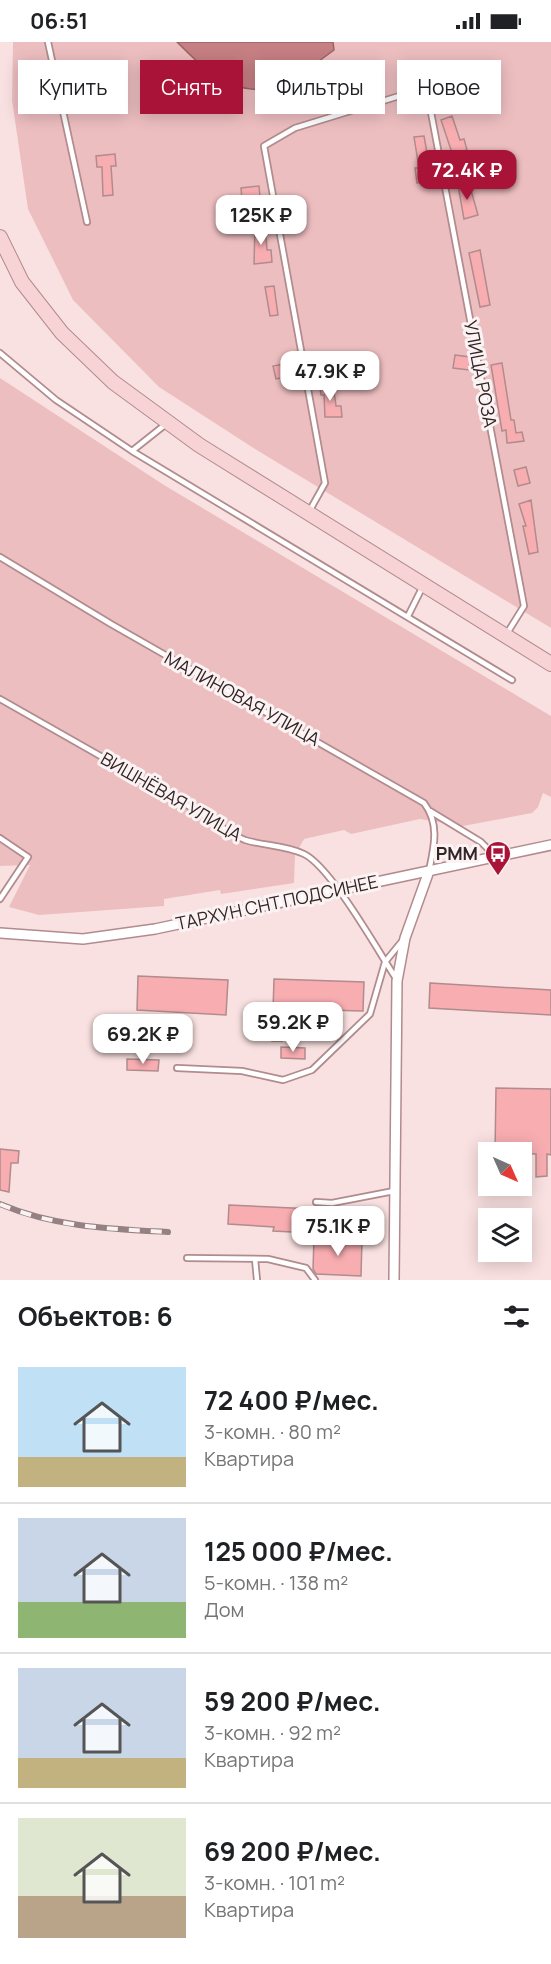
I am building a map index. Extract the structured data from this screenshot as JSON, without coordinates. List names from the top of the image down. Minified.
{"streets":{"street":["ТАРХУН СНТ ПОДСИНЕЕ"],"lane":["УЛИЦА РОЗА","МАЛИНОВАЯ УЛИЦА","ВИШНЁВАЯ УЛИЦА"]},"crossings":[["МАЛИНОВАЯ УЛИЦА","ТАРХУН СНТ ПОДСИНЕЕ"],["ВИШНЁВАЯ УЛИЦА","ТАРХУН СНТ ПОДСИНЕЕ"]],"places":{"bus stop":["РММ"]},"north":"bottom right","page":{"status":"06:51","chip":["Купить","Снять","Фильтры","Новое"],"price":["72.4K ₽","125K ₽","47.9K ₽","59.2K ₽","69.2K ₽","75.1K ₽"],"heading":"Объектов: 6","list":[{"name":"72 400 ₽/мес.","note":"3-комн. · 80 m² · Квартира"},{"name":"125 000 ₽/мес.","note":"5-комн. · 138 m² · Дом"},{"name":"59 200 ₽/мес.","note":"3-комн. · 92 m² · Квартира"},{"name":"69 200 ₽/мес.","note":"3-комн. · 101 m² · Квартира"}]}}
